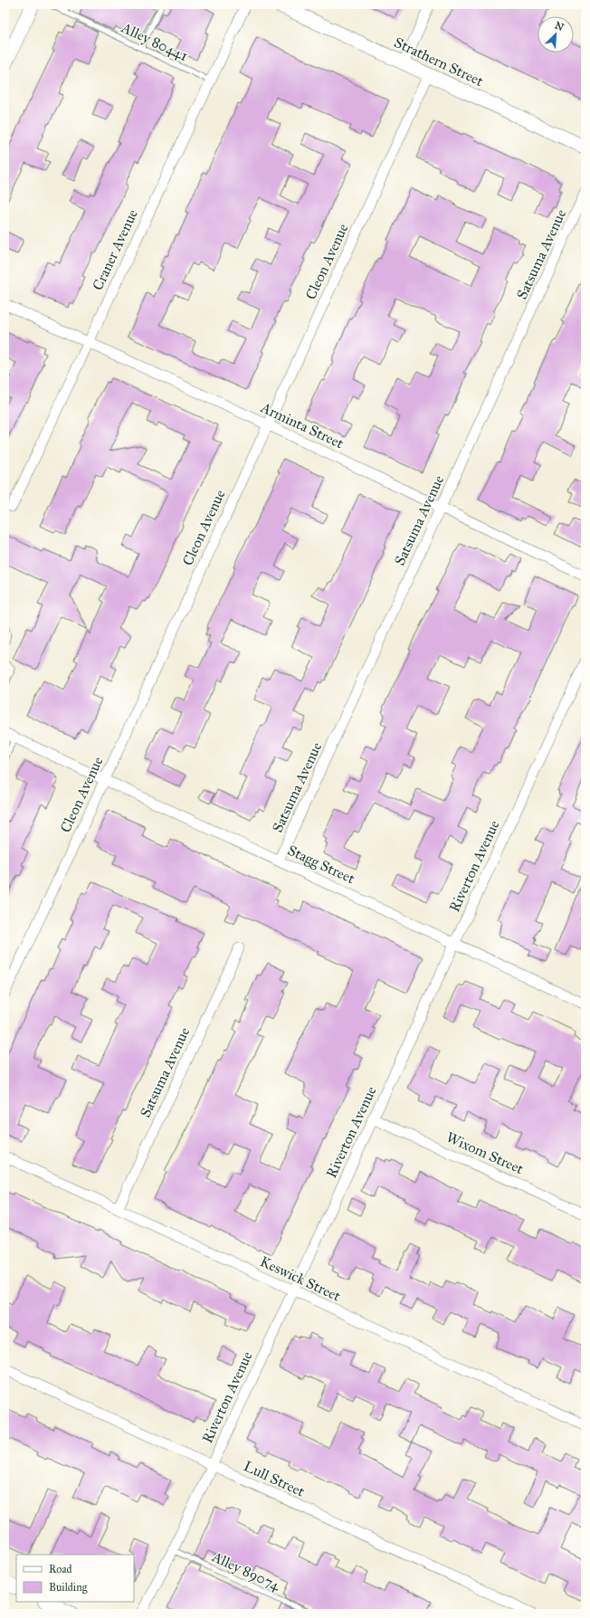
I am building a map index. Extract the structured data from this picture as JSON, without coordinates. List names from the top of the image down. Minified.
{"streets":{"main road":["Strathern Street"],"street":["Craner Avenue","Satsuma Avenue","Cleon Avenue","Arminta Street","Stagg Street","Riverton Avenue","Wixom Street","Keswick Street","Lull Street"],"lane":["Alley 80441","Alley 89074"]},"crossings":[["Alley 80441","Craner Avenue"],["Strathern Street","Cleon Avenue"],["Craner Avenue","Arminta Street"],["Satsuma Avenue","Arminta Street"],["Satsuma Avenue","Stagg Street"],["Satsuma Avenue","Keswick Street"],["Cleon Avenue","Arminta Street"],["Cleon Avenue","Stagg Street"],["Stagg Street","Riverton Avenue"],["Riverton Avenue","Wixom Street"],["Riverton Avenue","Keswick Street"],["Riverton Avenue","Lull Street"],["Riverton Avenue","Alley 89074"]],"legend":["Road","Building"],"north":"top right"}
